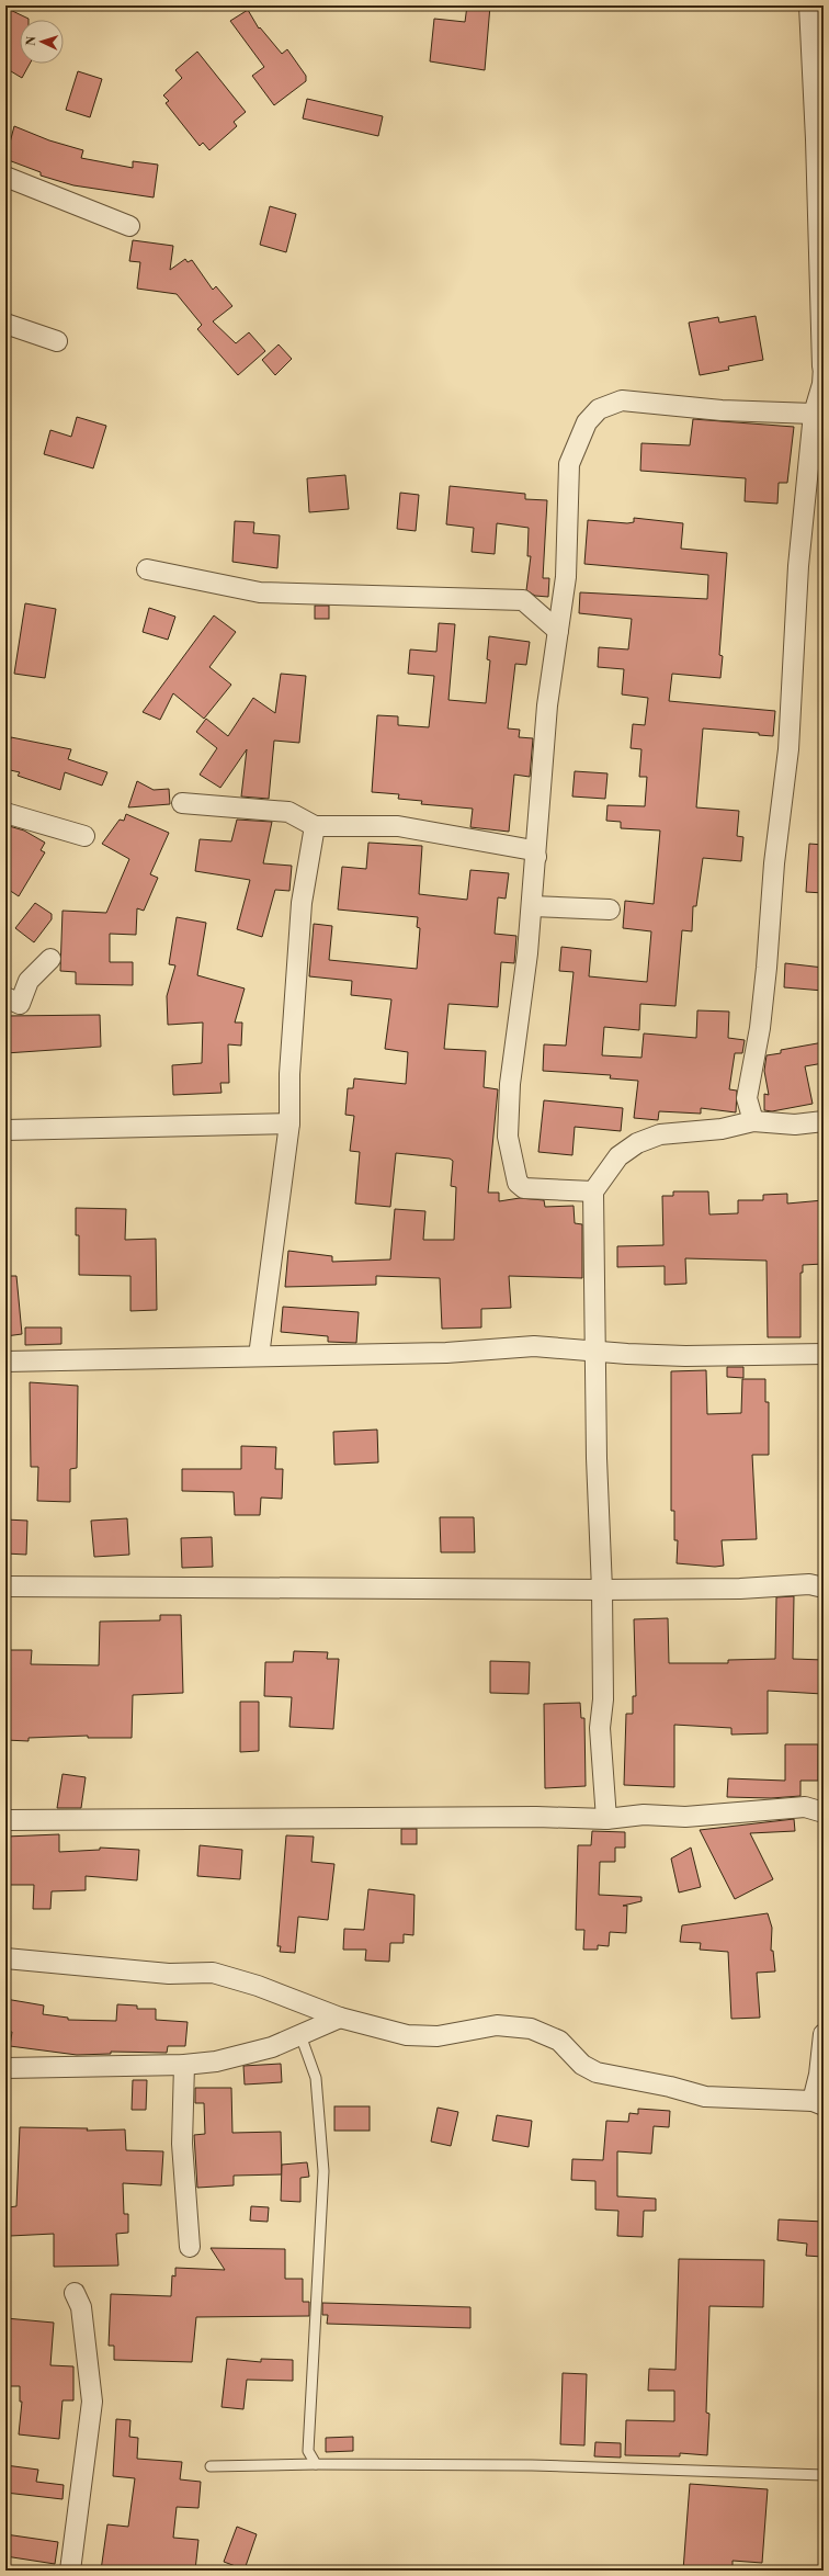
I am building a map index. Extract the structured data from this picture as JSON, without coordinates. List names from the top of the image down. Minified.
{"north":"left"}
